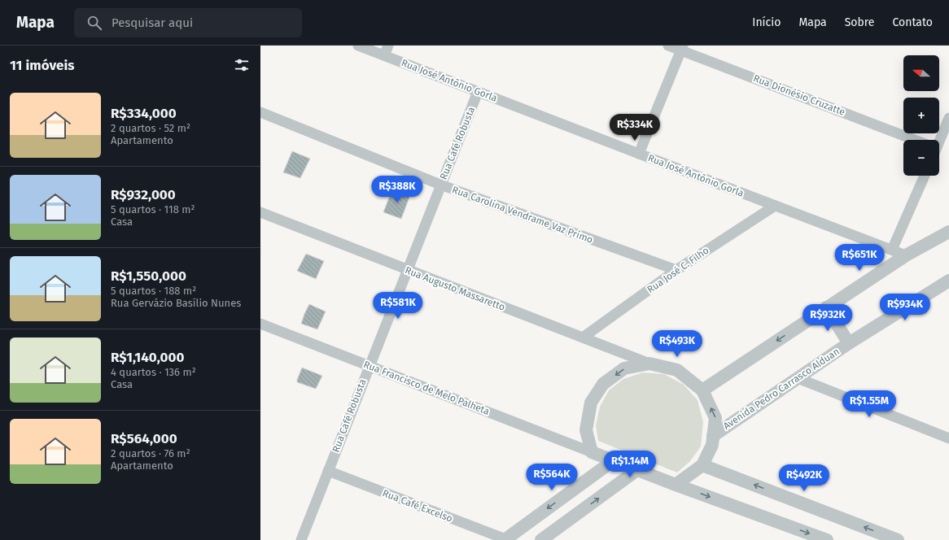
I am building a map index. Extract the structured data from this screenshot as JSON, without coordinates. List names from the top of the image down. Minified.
{"streets":{"street":["Rua José Antônio Gorla","Rua Dionésio Cruzatte","Rua Café Robusta","Rua Carolina Vendrame Vaz Primo","Rua José C. Filho","Rua Augusto Massaretto","Rua Francisco de Melo Palheta","Avenida Pedro Carrasco Alduan","Rua Café Excelso"]},"crossings":[["Rua José Antônio Gorla","Rua Café Robusta"],["Rua José Antônio Gorla","Rua José C. Filho"],["Rua Café Robusta","Rua Carolina Vendrame Vaz Primo"],["Rua Café Robusta","Rua Augusto Massaretto"],["Rua Café Robusta","Rua Francisco de Melo Palheta"],["Rua Café Robusta","Rua Café Excelso"],["Rua Carolina Vendrame Vaz Primo","Rua José C. Filho"],["Rua José C. Filho","Rua Augusto Massaretto"]],"north":"left","page":{"header":"Mapa","search":"Pesquisar aqui","nav":["Início","Mapa","Sobre","Contato"],"heading":"11 imóveis","map_buttons":["+","−"],"list":[{"name":"R$334,000","note":"2 quartos · 52 m² · Apartamento"},{"name":"R$932,000","note":"5 quartos · 118 m² · Casa"},{"name":"R$1,550,000","note":"5 quartos · 188 m² · Rua Gervázio Basílio Nunes"},{"name":"R$1,140,000","note":"4 quartos · 136 m² · Casa"},{"name":"R$564,000","note":"2 quartos · 76 m² · Apartamento"}],"price":["R$334K","R$388K","R$651K","R$581K","R$934K","R$932K","R$493K","R$1.55M","R$1.14M","R$564K","R$492K"]}}
